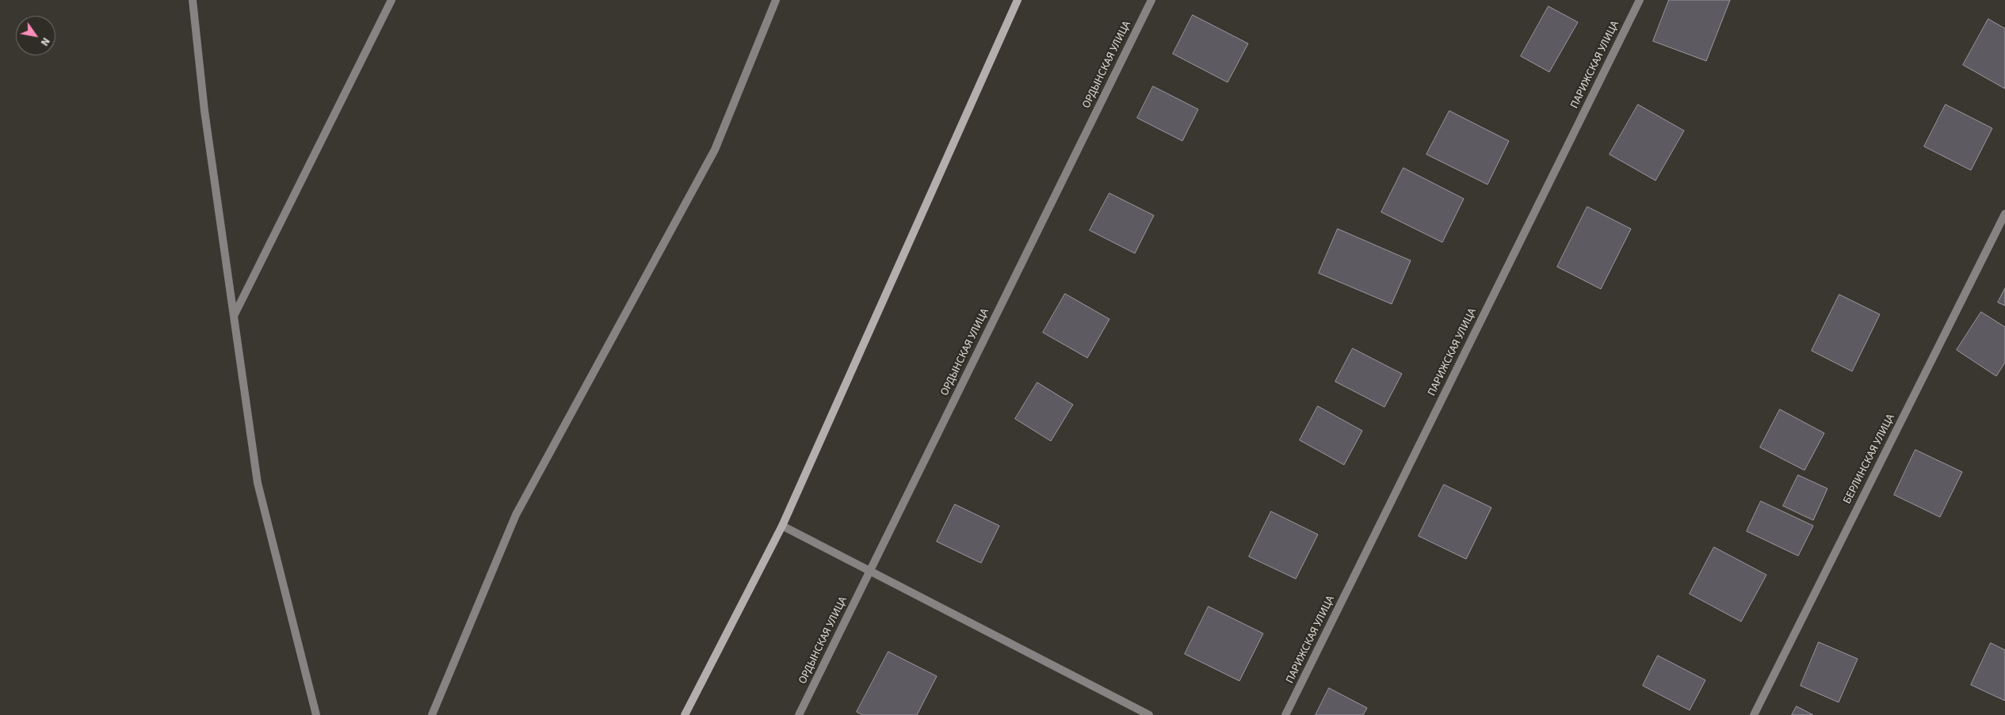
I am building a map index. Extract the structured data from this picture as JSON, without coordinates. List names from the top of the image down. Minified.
{"streets":{"street":["ОРДЫНСКАЯ УЛИЦА","ПАРИЖСКАЯ УЛИЦА","БЕРЛИНСКАЯ УЛИЦА"]},"north":"bottom right"}
